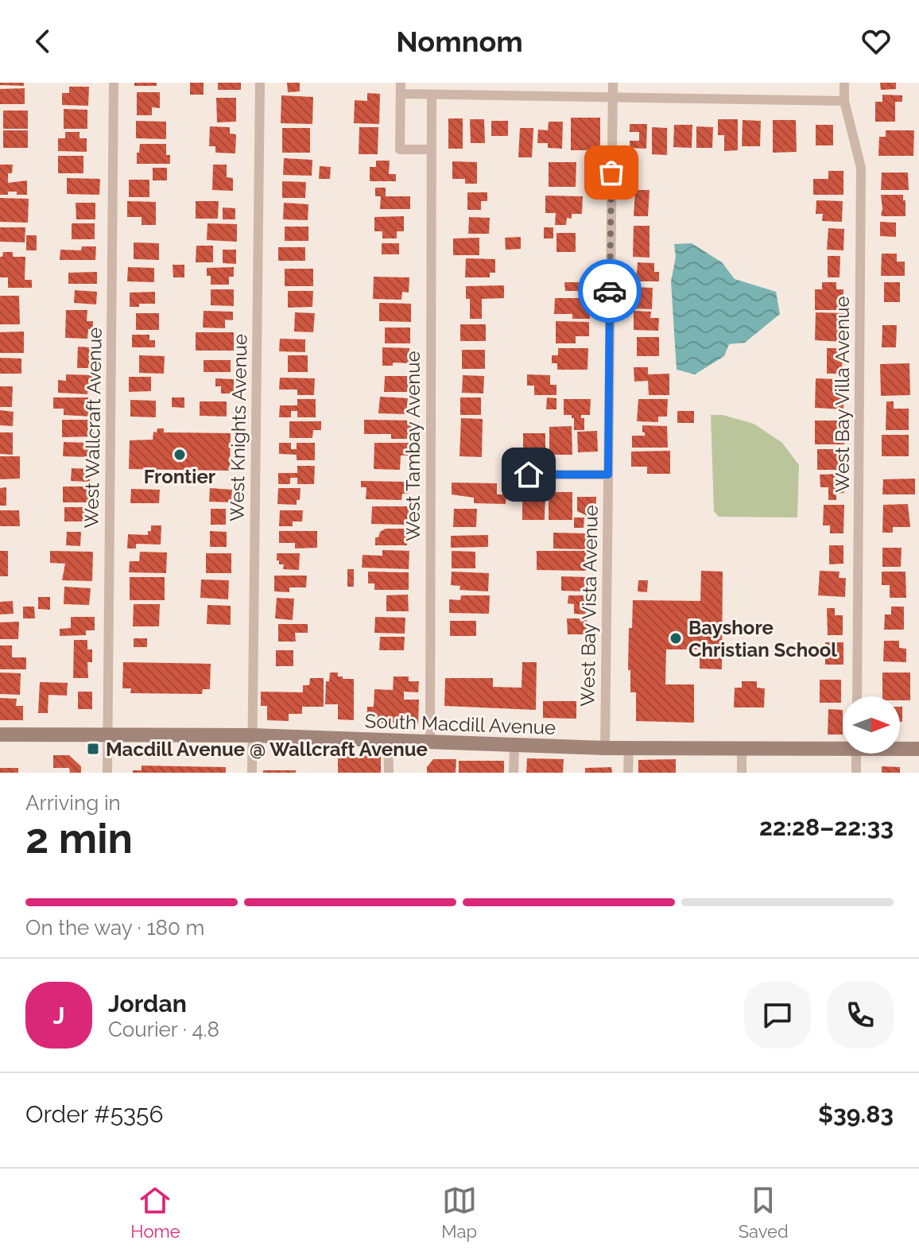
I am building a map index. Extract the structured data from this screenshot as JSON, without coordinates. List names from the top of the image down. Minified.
{"streets":{"street":["West Bay Villa Avenue","West Wallcraft Avenue","West Knights Avenue","West Tambay Avenue","West Bay Vista Avenue","South Macdill Avenue"]},"crossings":[["West Wallcraft Avenue","South Macdill Avenue"],["West Knights Avenue","South Macdill Avenue"],["West Tambay Avenue","South Macdill Avenue"],["West Bay Vista Avenue","South Macdill Avenue"]],"places":{"other":["Frontier","Bayshore Christian School"],"transit":["Macdill Avenue @ Wallcraft Avenue"]},"north":"right","page":{"header":"Nomnom","heading":["2 min","Arriving in","22:28–22:33"],"panel":["Jordan","Courier · 4.8","Order #5356","$39.83"],"bar":"On the way · 180 m","round":"J","tabs":["Home","Map","Saved"]}}
